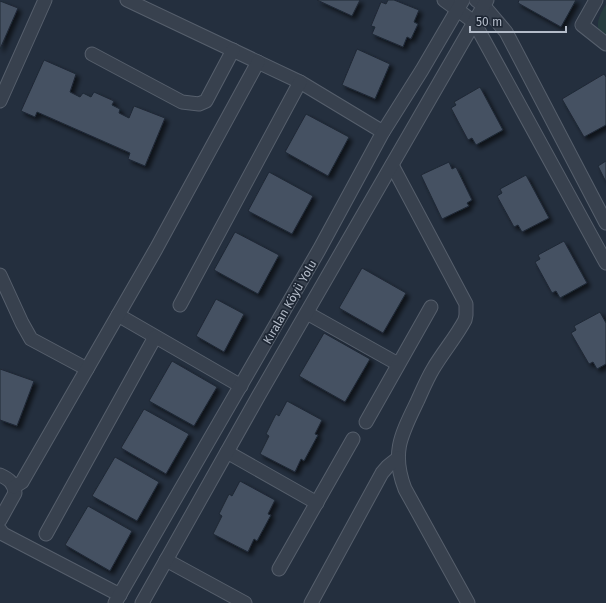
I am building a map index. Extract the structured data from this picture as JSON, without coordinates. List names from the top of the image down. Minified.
{"streets":{"street":["Kıralan Köyü Yolu"]},"scale_bar":"50 m"}
